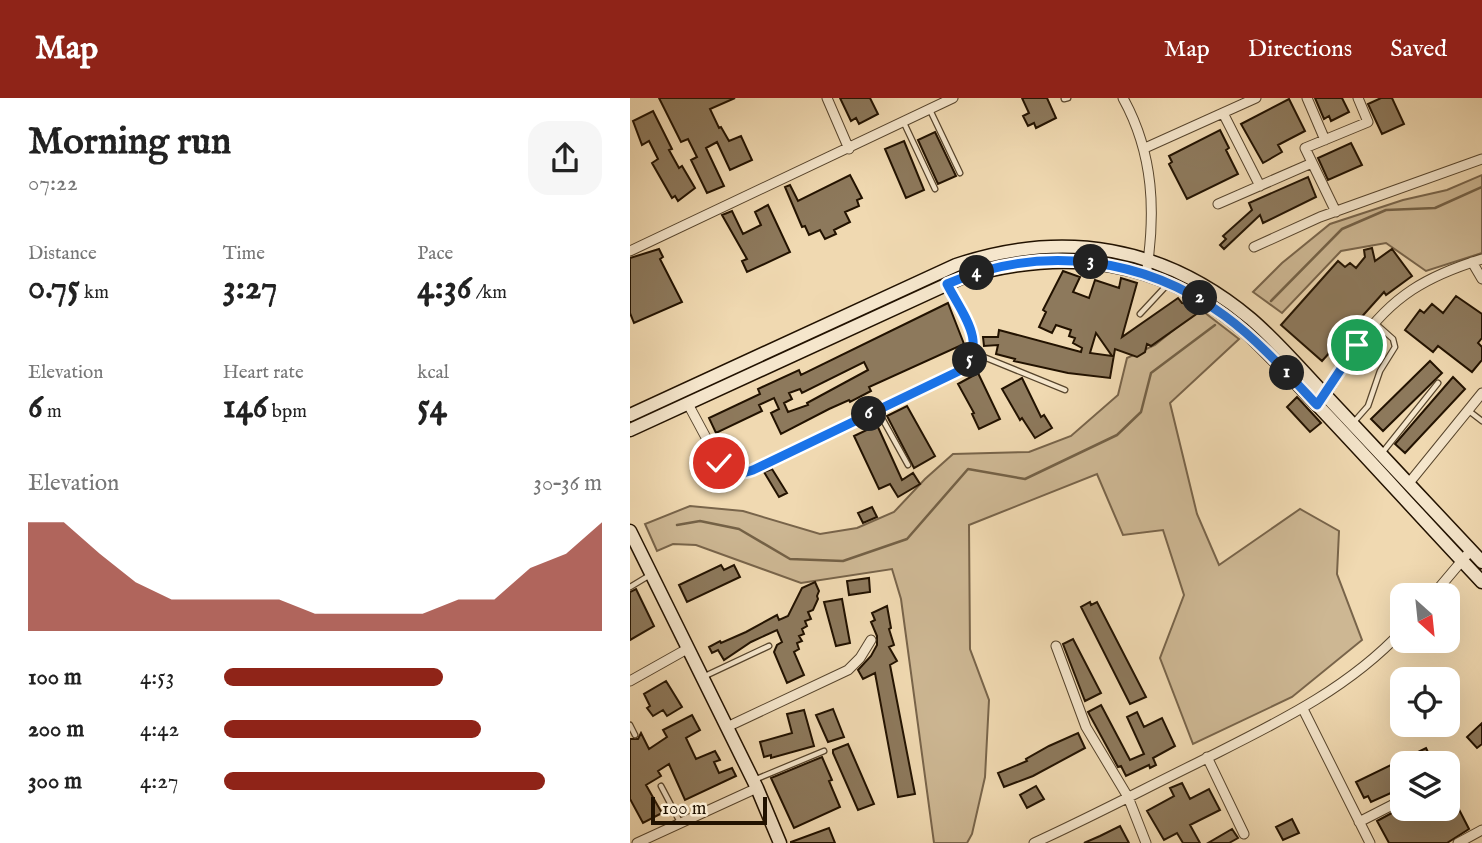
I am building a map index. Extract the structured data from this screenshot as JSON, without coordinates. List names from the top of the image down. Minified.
{"scale_bar":"100 m","north":"bottom right","page":{"header":"Map","nav":["Map","Directions","Saved"],"heading":["Morning run","07:22"],"stats":[["Distance","0.75 km"],["Time","3:27"],["Pace","4:36 /km"],["Elevation","6 m"],["Heart rate","146 bpm"],["kcal","54"]],"pins":["3","4","2","5","1","6"],"chart":["Elevation","30–36 m"],"list":[{"name":"100 m","note":"4:53"},{"name":"200 m","note":"4:42"},{"name":"300 m","note":"4:27"}],"scale":"100 m"}}
